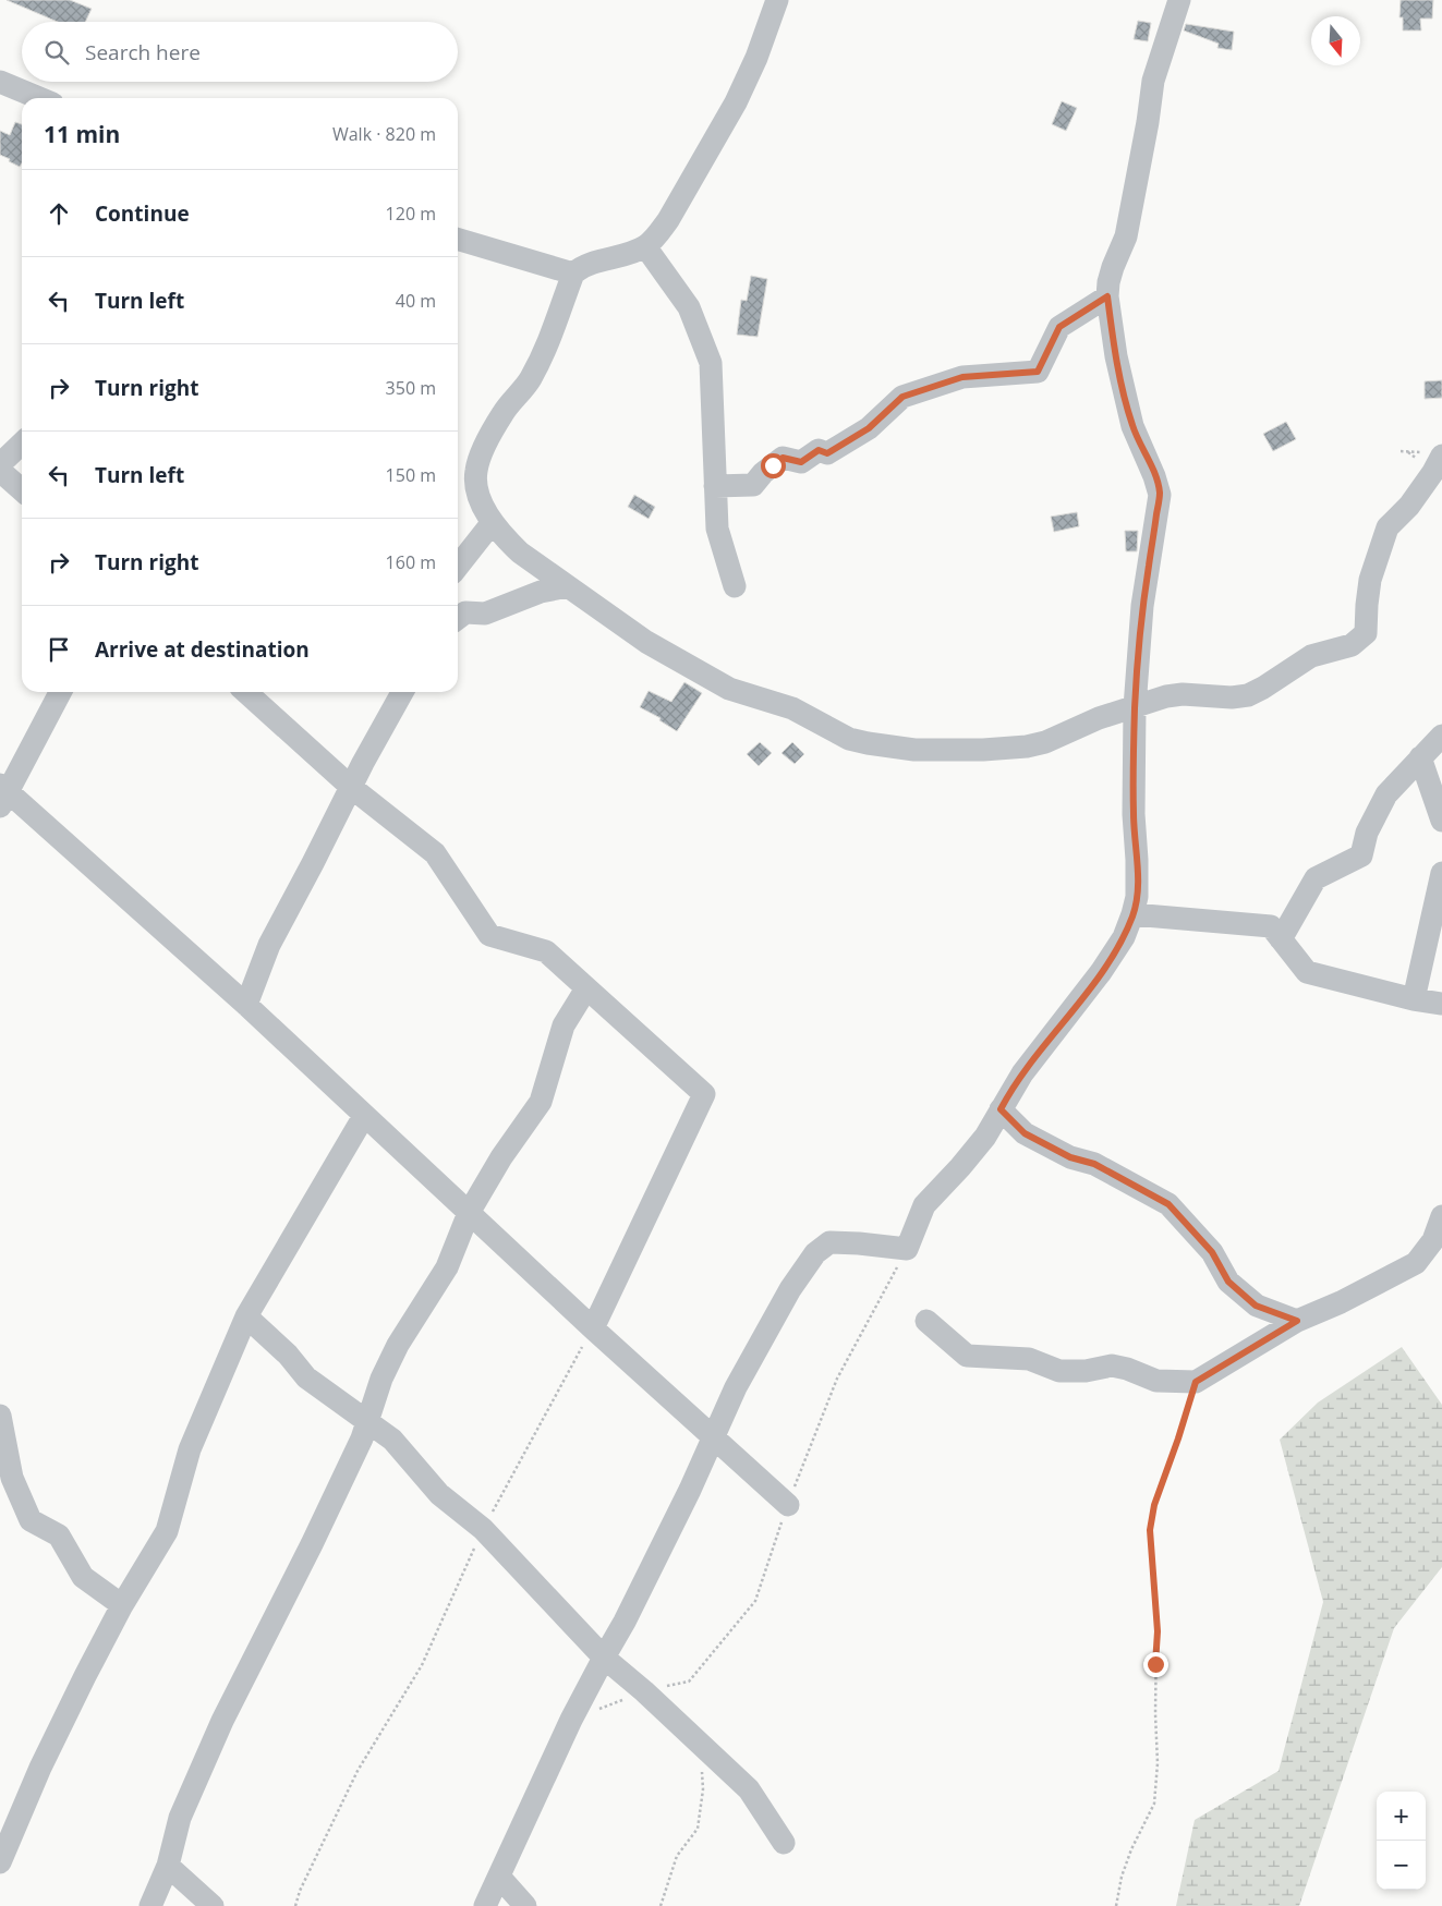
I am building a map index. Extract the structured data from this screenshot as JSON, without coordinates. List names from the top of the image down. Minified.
{"north":"bottom","page":{"search":"Search here","heading":["11 min","Walk · 820 m"],"list":[["Continue","120 m"],["Turn left","40 m"],["Turn right","350 m"],["Turn left","150 m"],["Turn right","160 m"],"Arrive at destination"],"map_buttons":["+","−"]}}
